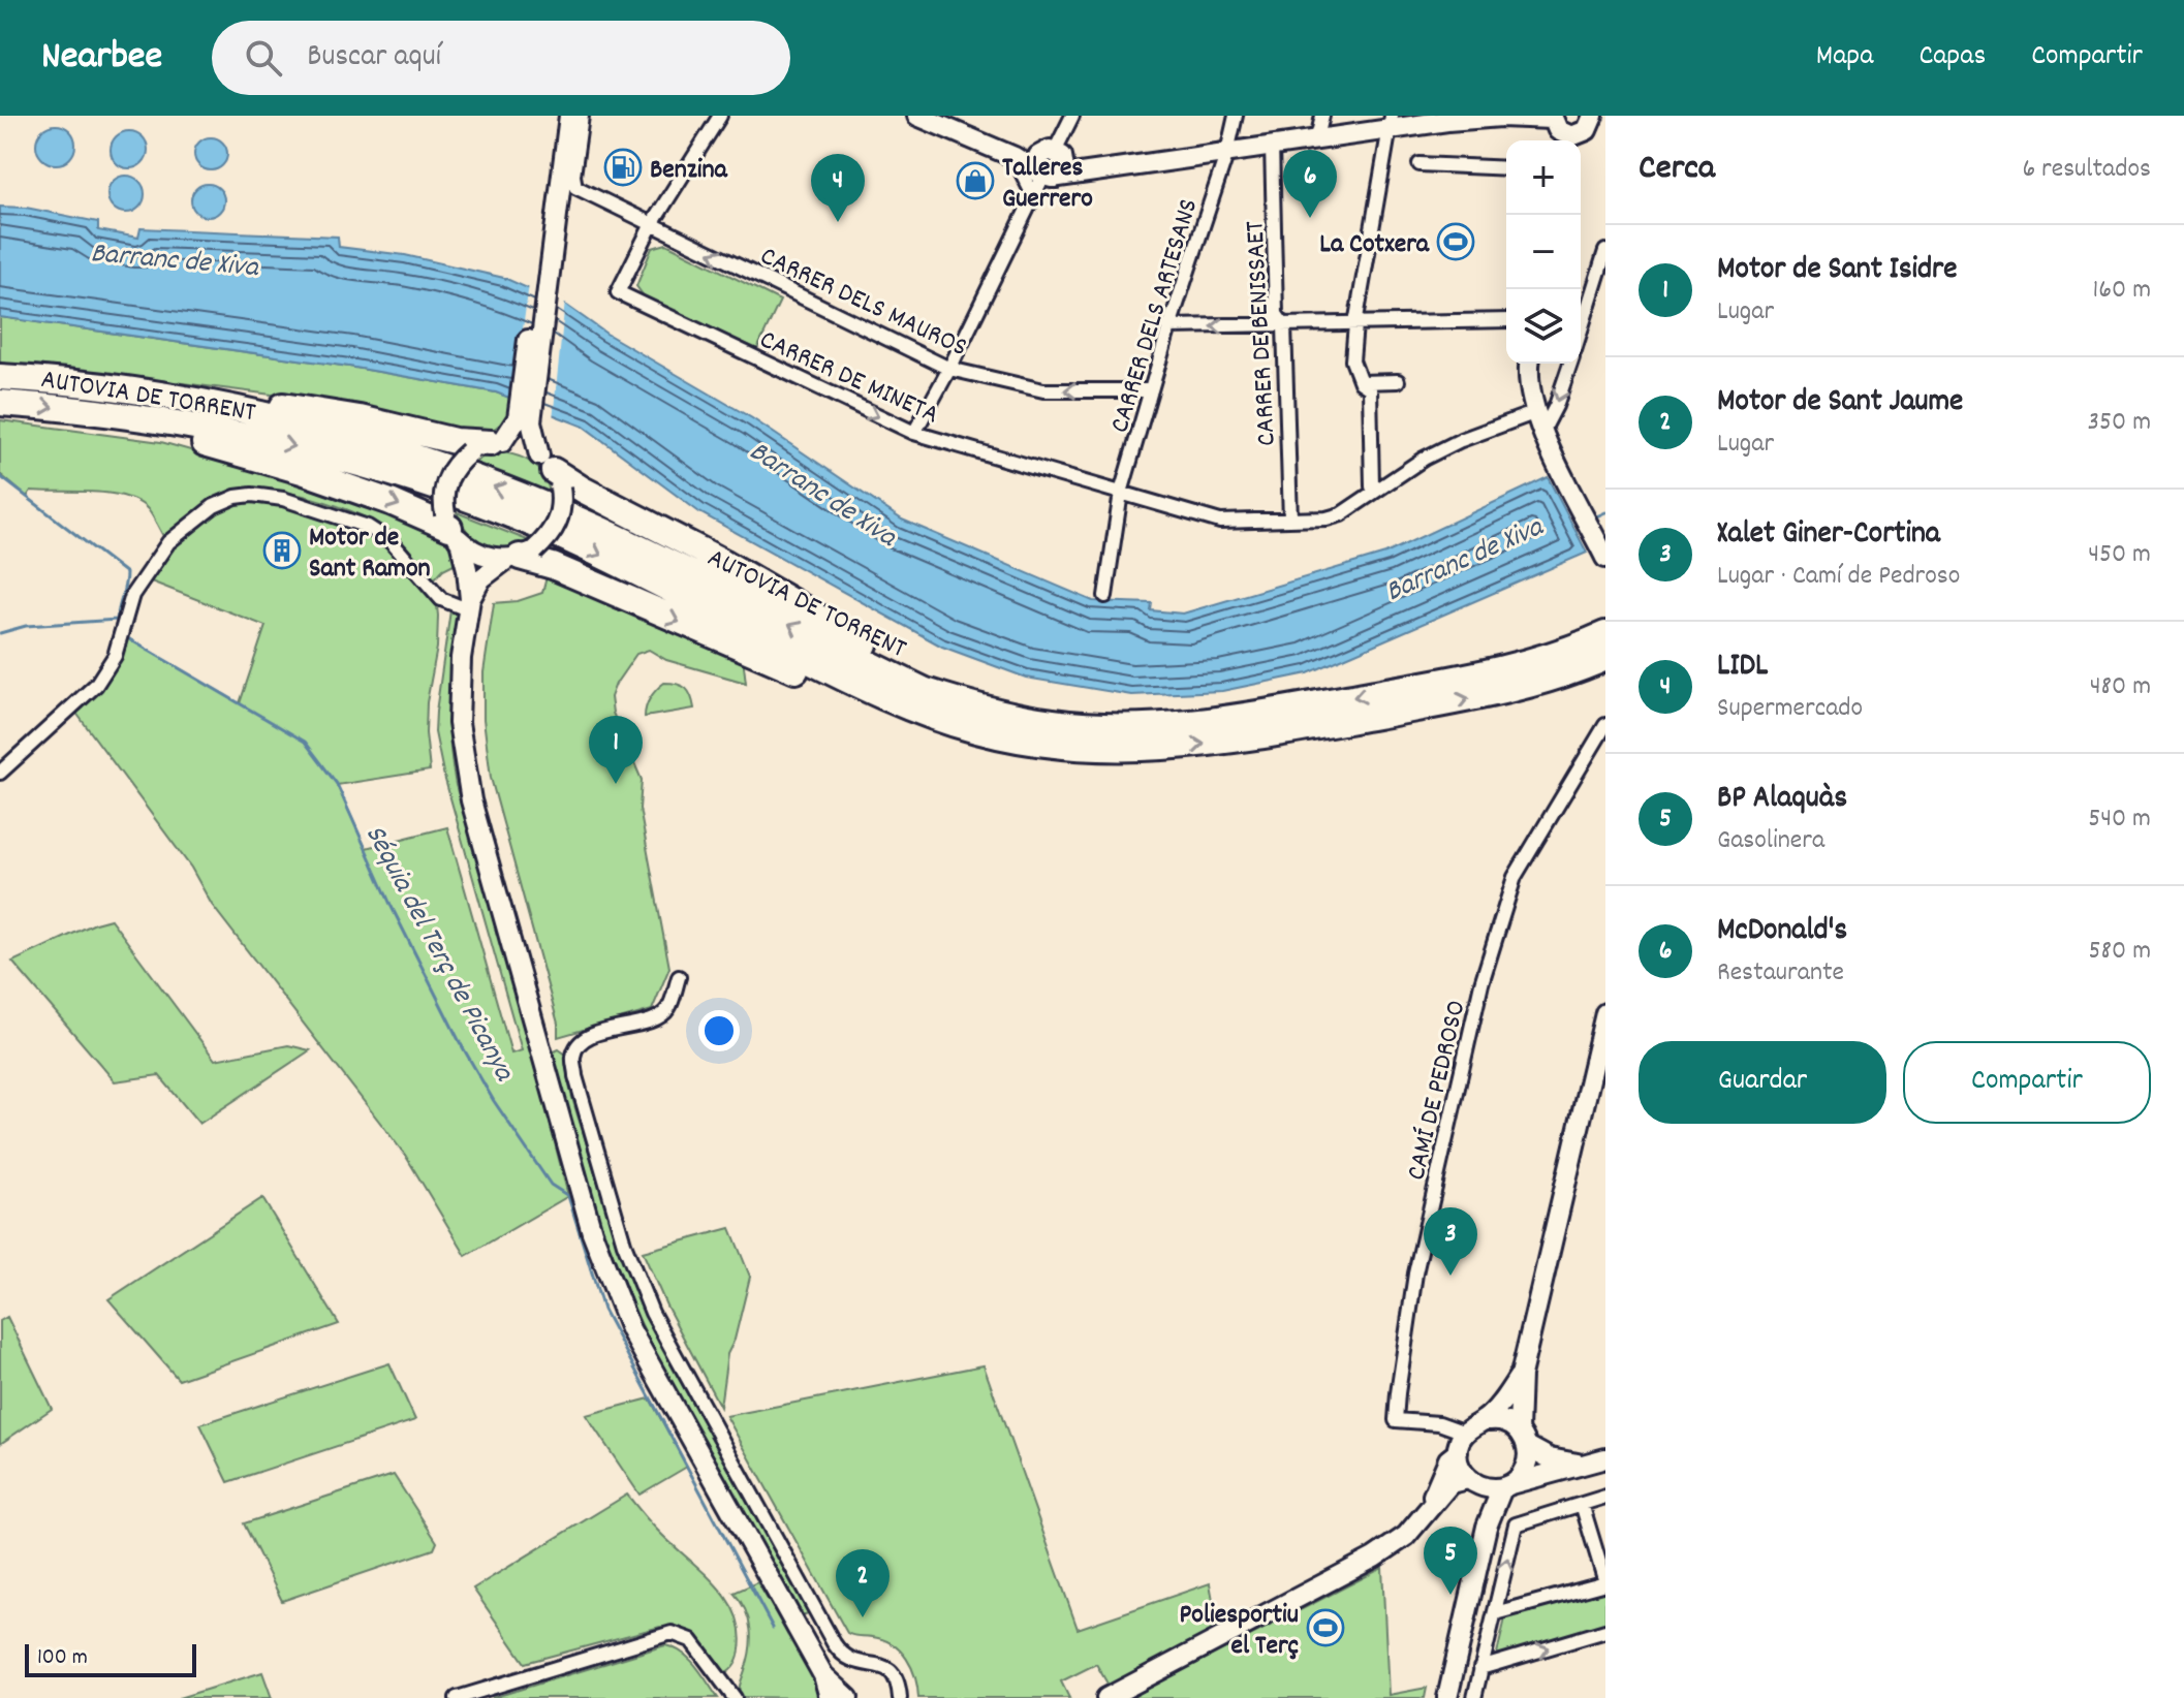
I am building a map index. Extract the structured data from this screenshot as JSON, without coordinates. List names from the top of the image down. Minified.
{"streets":{"highway":["AUTOVIA DE TORRENT"],"street":["CARRER DELS MAUROS","CARRER DELS ARTESANS","CARRER DE BENISSAET","CARRER DE MINETA","CAMÍ DE PEDROSO"]},"crossings":[["CARRER DELS MAUROS","CARRER DELS ARTESANS"],["CARRER DELS MAUROS","CARRER DE MINETA"],["CARRER DELS ARTESANS","CARRER DE MINETA"]],"one_way":["CARRER DELS MAUROS","CARRER DE MINETA"],"water":["Barranc de Xiva","Séquia del Terç de Picanya"],"places":{"fuel station":["Benzina"],"shop":["Talleres Guerrero"],"sports":["La Cotxera","Poliesportiu el Terç"],"building":["Motor de Sant Ramon"]},"scale_bar":"100 m","page":{"header":"Nearbee","search":"Buscar aquí","nav":["Mapa","Capas","Compartir"],"heading":["Cerca","6 resultados"],"map_buttons":["+","−"],"pins":["6","4","1","3","5","2"],"list":[{"mark":"1","name":"Motor de Sant Isidre","note":"Lugar","value":"160 m"},{"mark":"2","name":"Motor de Sant Jaume","note":"Lugar","value":"350 m"},{"mark":"3","name":"Xalet Giner-Cortina","note":"Lugar · Camí de Pedroso","value":"450 m"},{"mark":"4","name":"LIDL","note":"Supermercado","value":"480 m"},{"mark":"5","name":"BP Alaquàs","note":"Gasolinera","value":"540 m"},{"mark":"6","name":"McDonald's","note":"Restaurante","value":"580 m"}],"buttons":["Guardar","Compartir"],"scale":"100 m"}}
